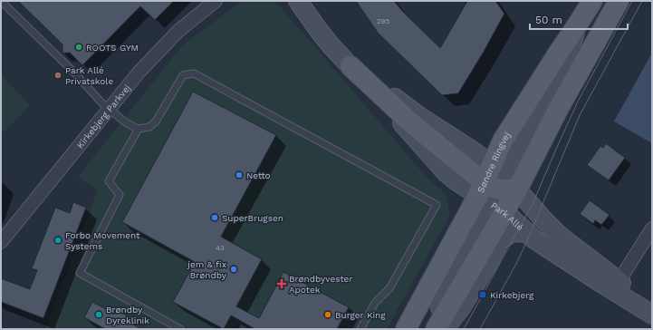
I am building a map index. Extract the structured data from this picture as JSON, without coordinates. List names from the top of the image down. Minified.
{"streets":{"main road":["Søndre Ringvej"],"street":["Kirkebjerg Parkvej","Park Allé"]},"crossings":[["Søndre Ringvej","Park Allé"]],"places":{"other":["ROOTS GYM","Park Allé Privatskole","Netto","SuperBrugsen","Forbo Movement Systems","jem & fix Brøndby","Brøndby Dyreklinik","Burger King"],"health":["Brøndbyvester Apotek"],"transit":["Kirkebjerg"]},"house_numbers":["295","43"],"scale_bar":"50 m"}
